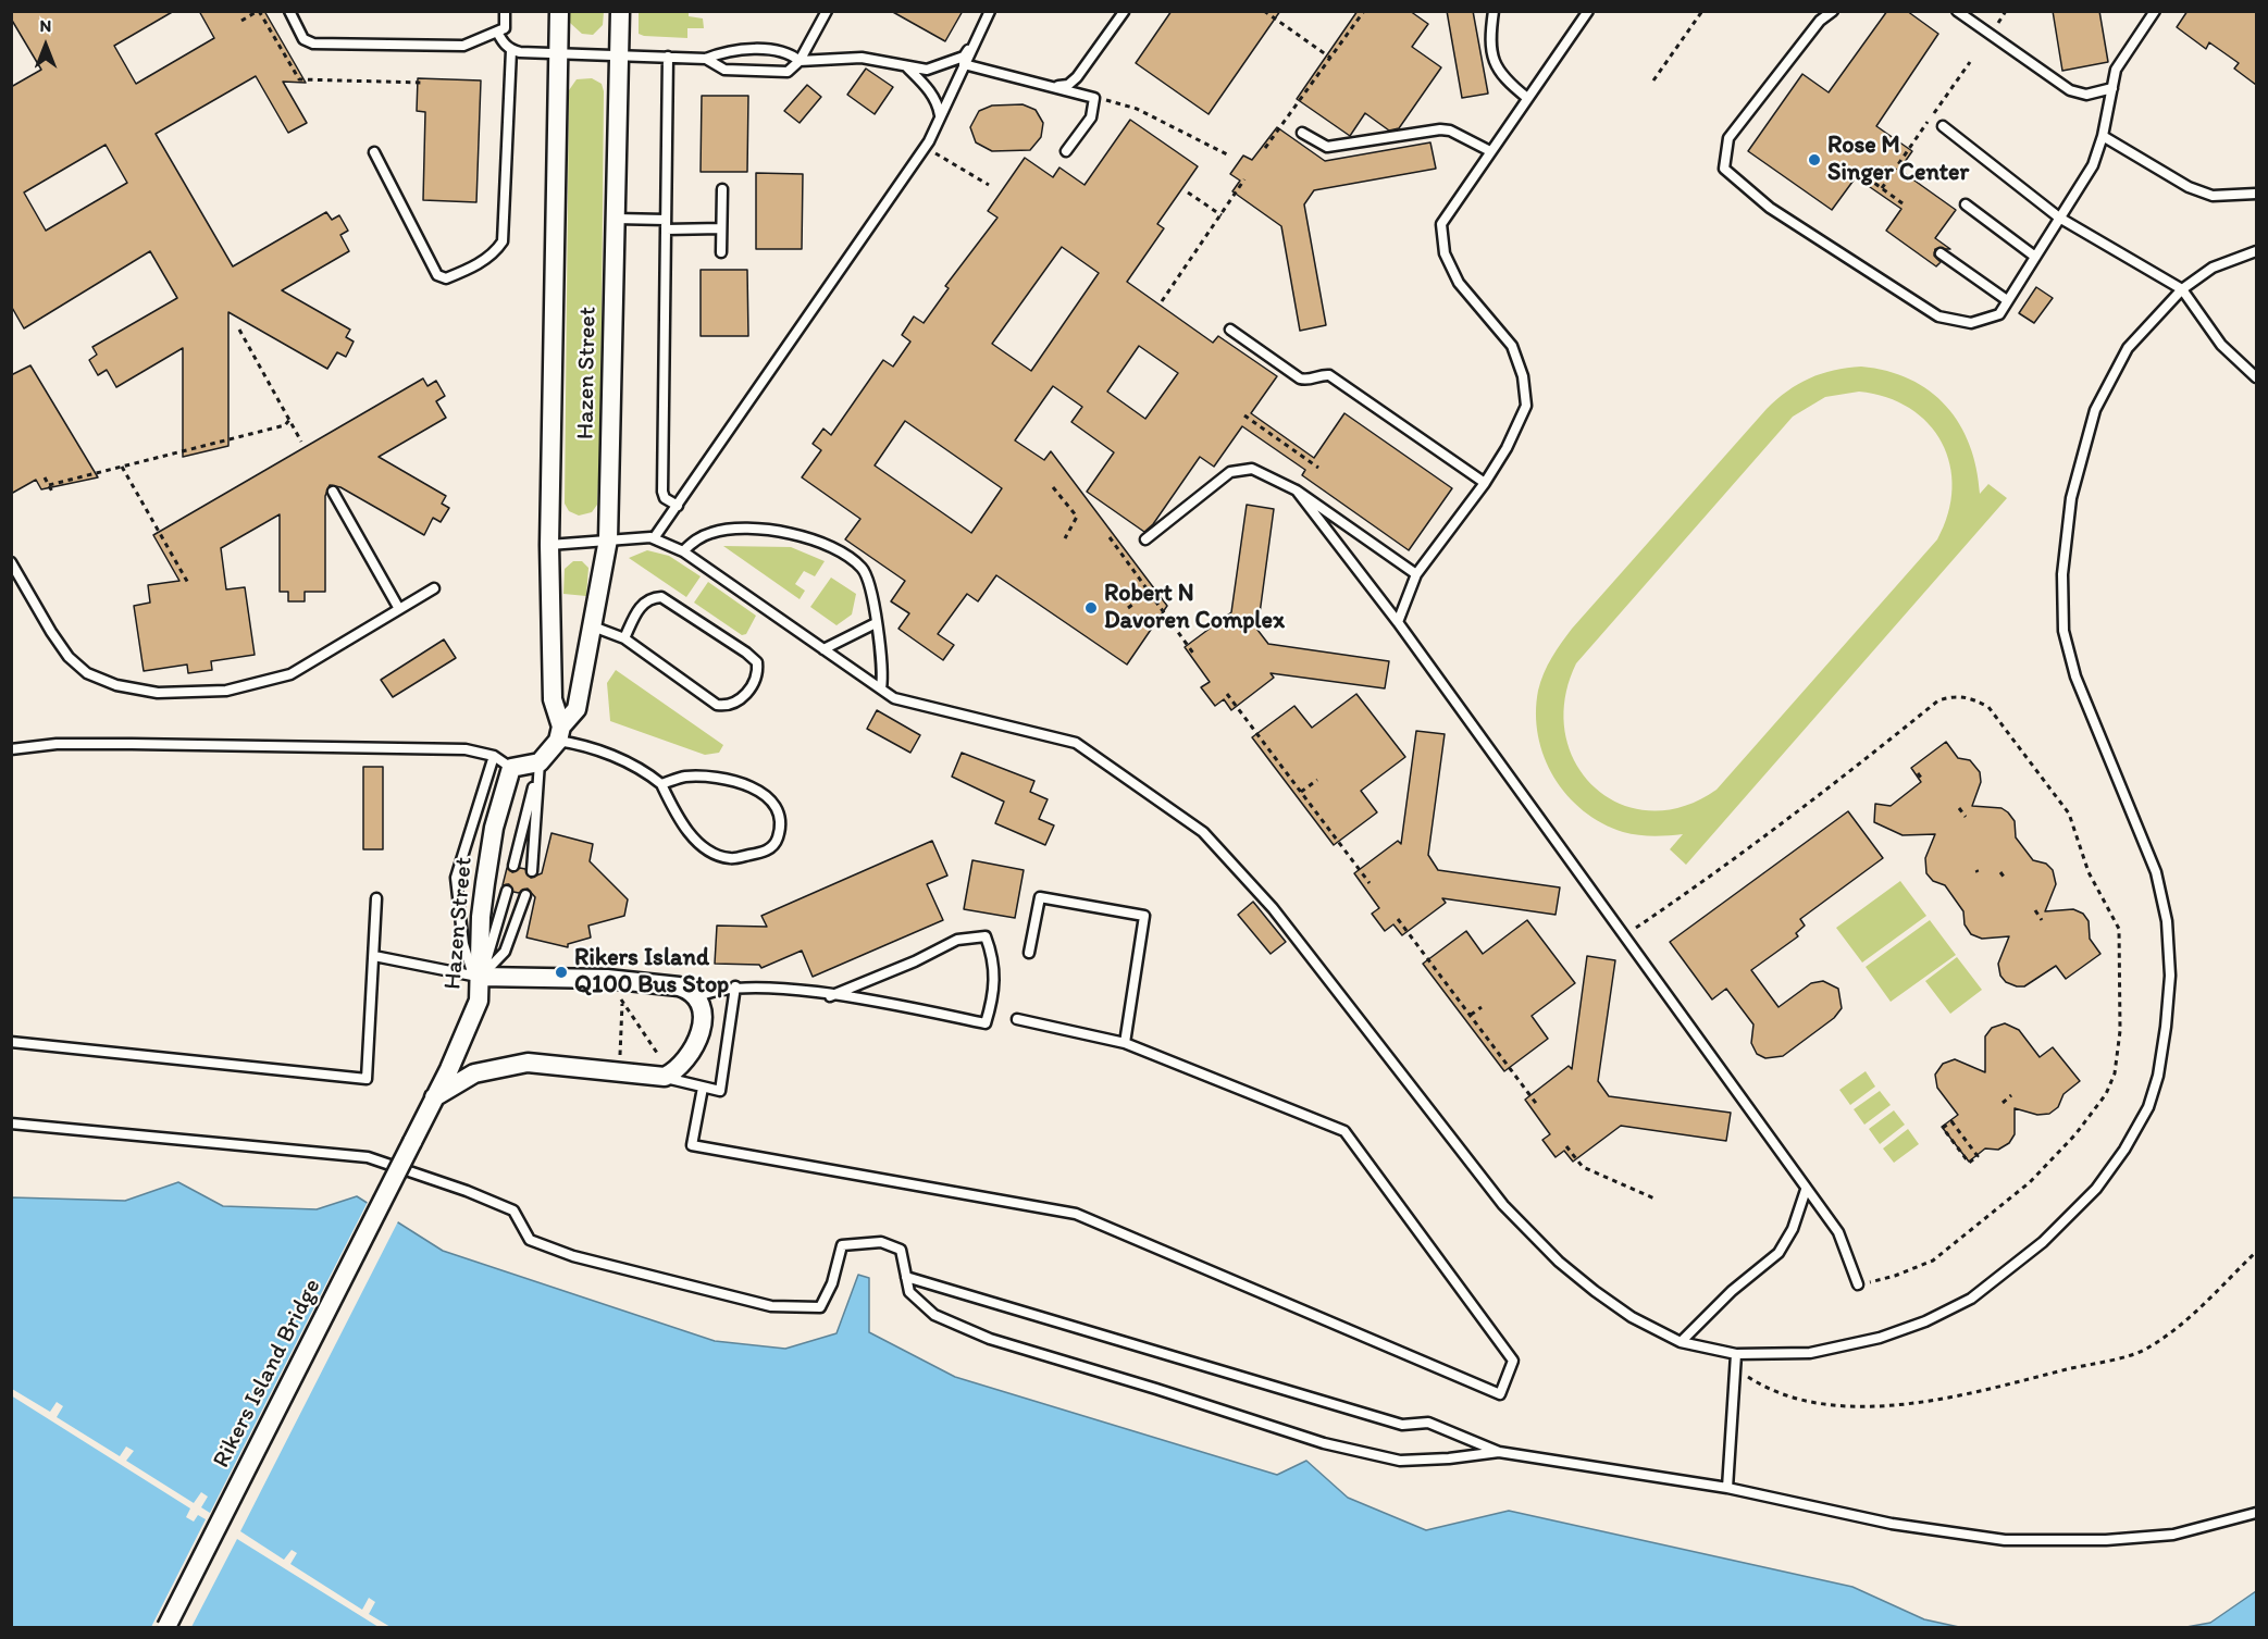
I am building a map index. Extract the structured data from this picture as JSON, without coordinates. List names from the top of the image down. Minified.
{"streets":{"street":["Hazen Street","Rikers Island Bridge"]},"crossings":[["Hazen Street","Rikers Island Bridge"]],"places":["Rose M Singer Center","Robert N Davoren Complex","Rikers Island Q100 Bus Stop"],"north":"top"}
